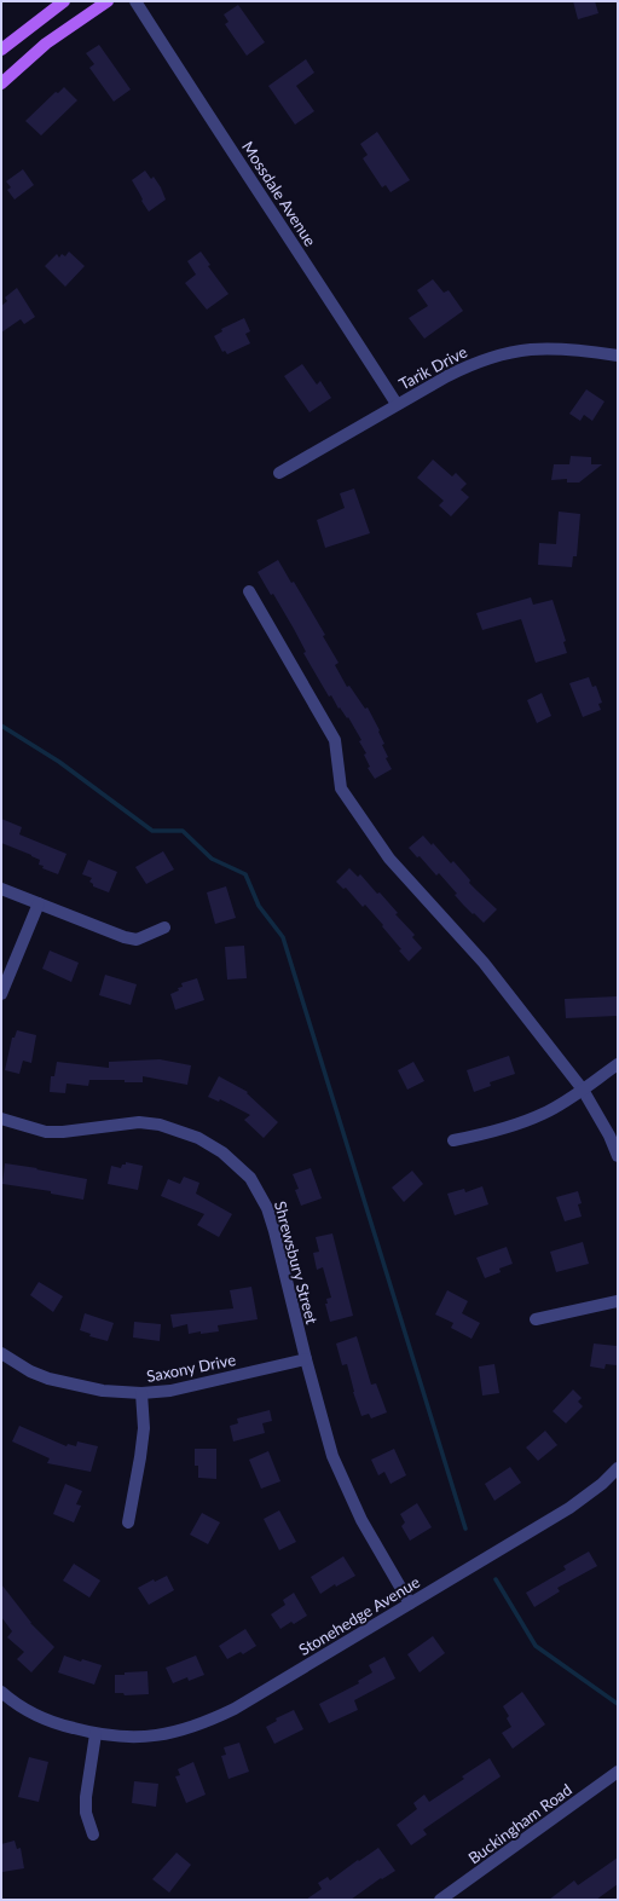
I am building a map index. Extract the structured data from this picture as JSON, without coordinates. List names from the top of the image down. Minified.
{"streets":{"street":["Mossdale Avenue","Tarik Drive","Shrewsbury Street","Saxony Drive","Stonehedge Avenue","Buckingham Road"]},"crossings":[["Mossdale Avenue","Tarik Drive"],["Shrewsbury Street","Saxony Drive"],["Shrewsbury Street","Stonehedge Avenue"]]}
